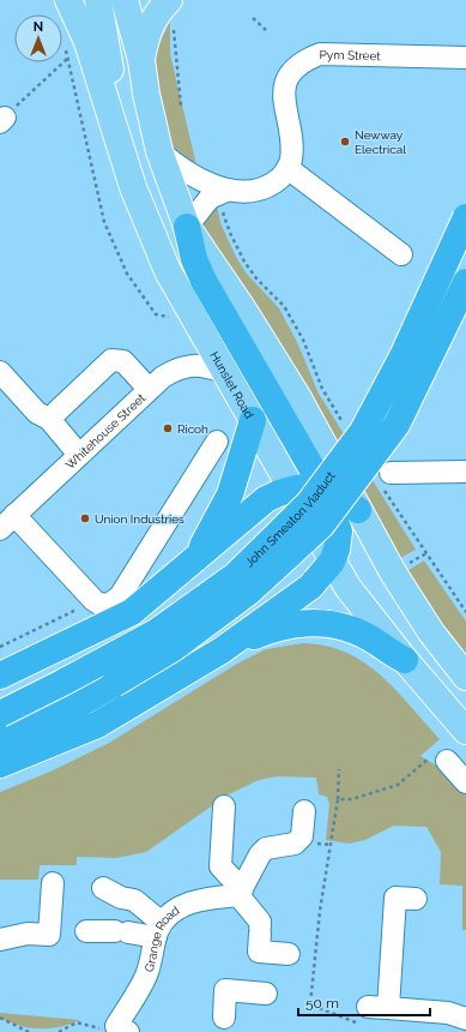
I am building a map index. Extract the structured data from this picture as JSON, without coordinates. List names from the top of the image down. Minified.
{"streets":{"highway":["John Smeaton Viaduct"],"main road":["Hunslet Road"],"street":["Pym Street","Whitehouse Street","Grange Road"]},"crossings":[["Hunslet Road","Whitehouse Street"]],"places":["Newway Electrical","Ricoh","Union Industries"],"scale_bar":"50 m","north":"top"}
